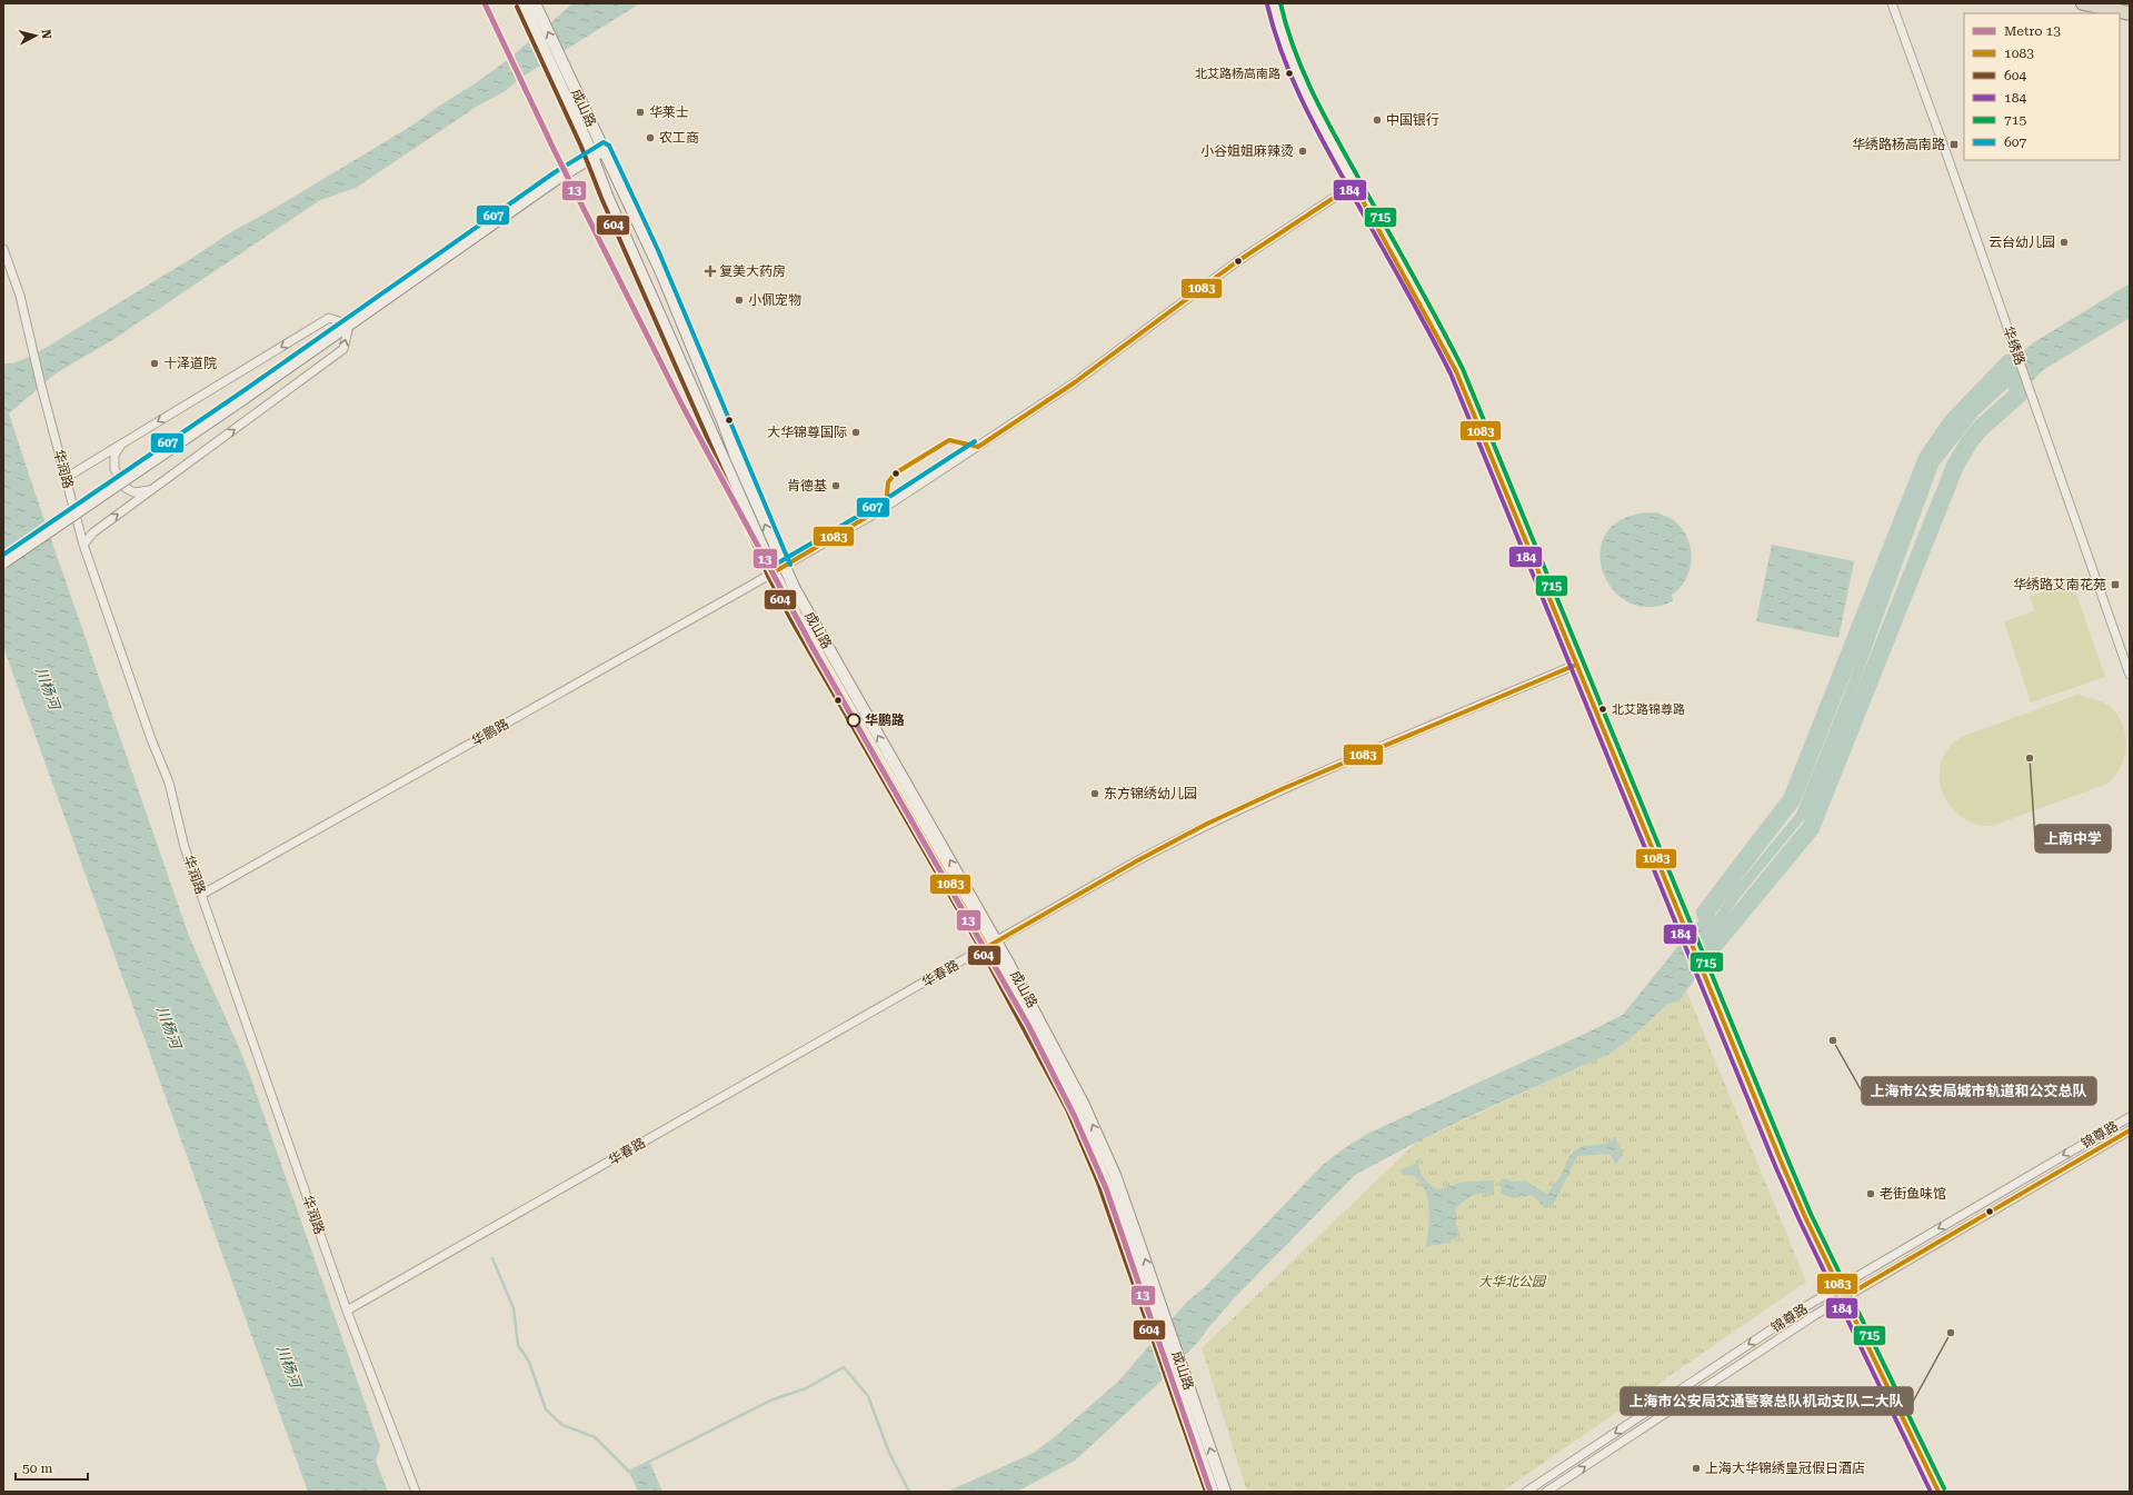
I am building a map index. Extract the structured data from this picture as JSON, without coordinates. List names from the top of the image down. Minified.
{"streets":{"main road":["成山路"],"street":["华绣路","华润路","华鹏路","华春路","锦尊路"]},"crossings":[["成山路","华鹏路"],["成山路","华春路"],["华润路","华鹏路"],["华润路","华春路"]],"water":["川杨河"],"parks":["大华北公园"],"places":{"other":["北艾路杨高南路","华莱士","中国银行","农工商","小谷姐姐麻辣烫","云台幼儿园","小佩宠物","十泽道院","大华锦尊国际","肯德基","北艾路锦尊路","华鹏路","上南中学","东方锦绣幼儿园","上海市公安局城市轨道和公交总队","老街鱼味馆","上海市公安局交通警察总队机动支队二大队","上海大华锦绣皇冠假日酒店"],"transit":["华绣路杨高南路","华绣路艾南花苑"],"health":["复美大药房"]},"lines":["metro line 13","transit line 715","transit line 184","transit line 604","transit line 607","transit line 1083"],"legend":["Metro 13","1083","604","184","715","607"],"scale_bar":"50 m","north":"right"}
